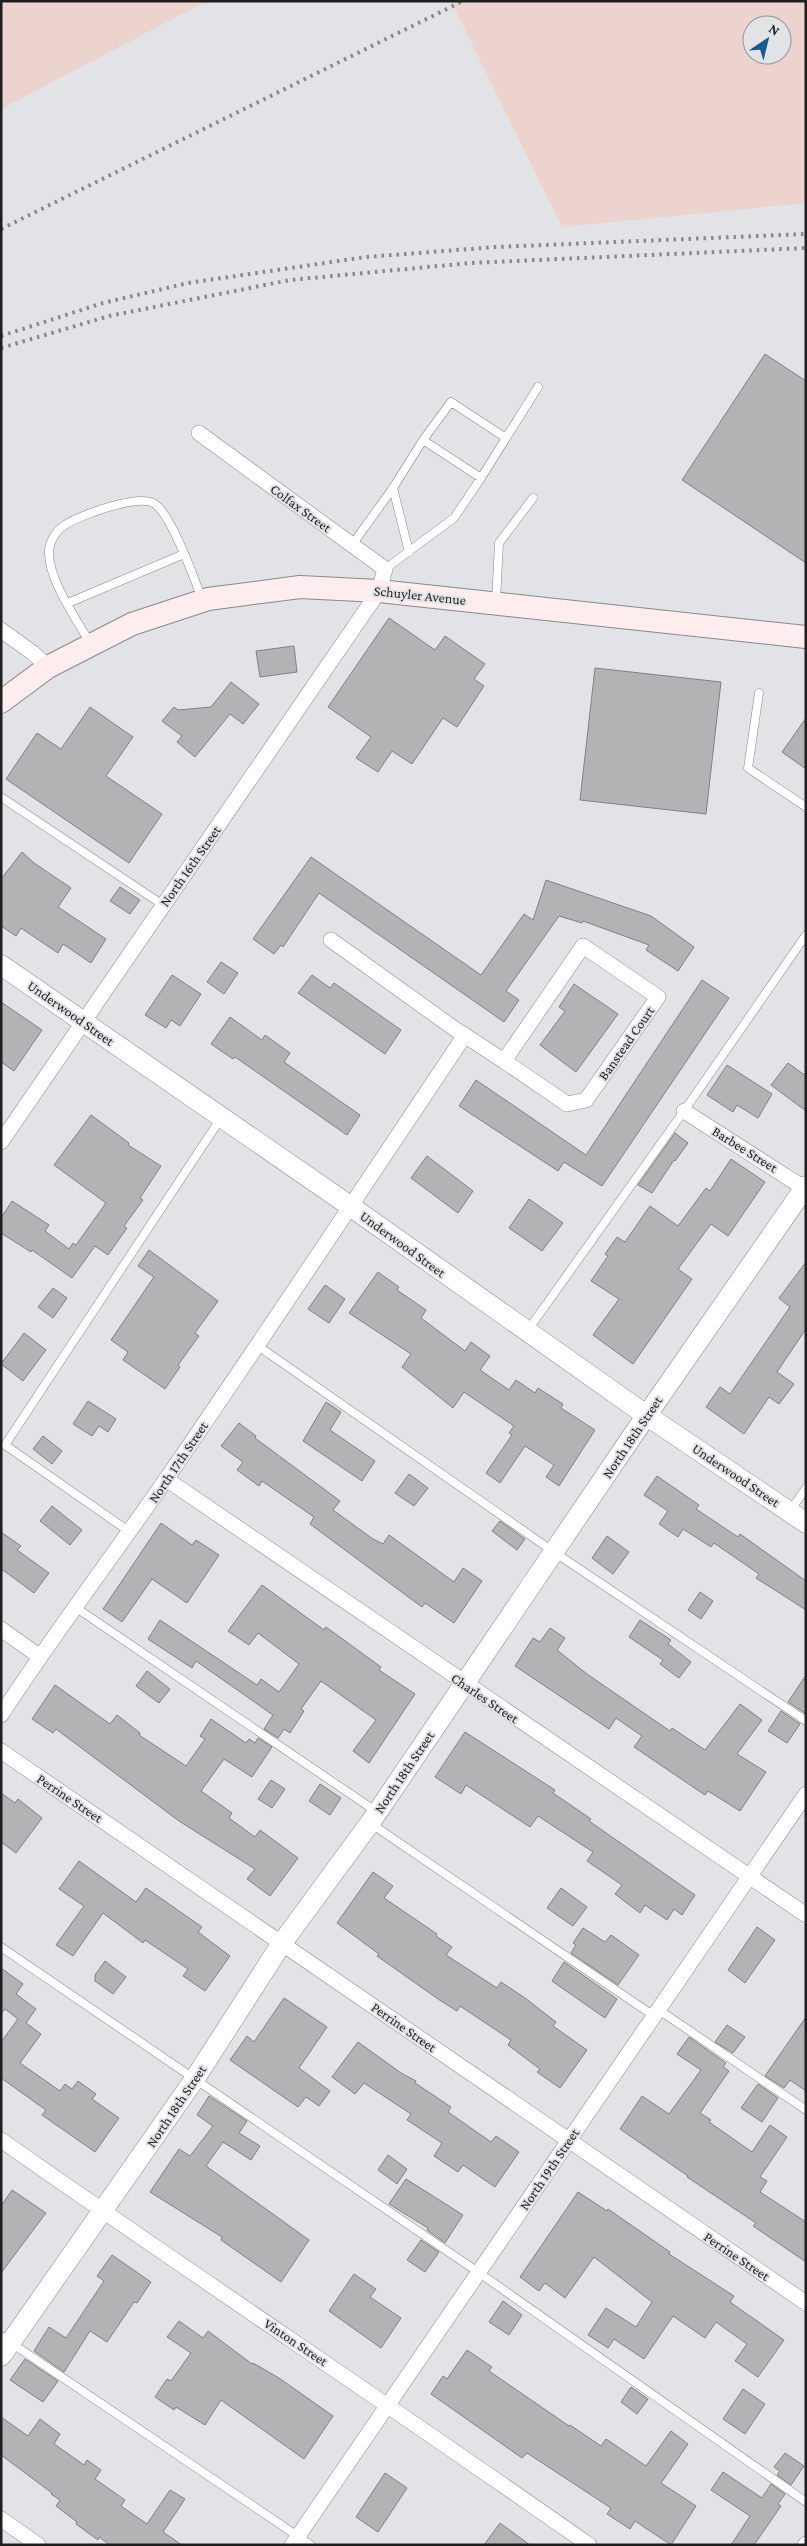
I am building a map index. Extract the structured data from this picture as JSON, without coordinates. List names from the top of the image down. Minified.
{"streets":{"main road":["Schuyler Avenue"],"street":["Colfax Street","North 16th Street","Underwood Street","Banstead Court","Barbee Street","North 18th Street","North 17th Street","Charles Street","Perrine Street","North 19th Street","Vinton Street"]},"crossings":[["Schuyler Avenue","North 16th Street"],["North 16th Street","Underwood Street"],["Underwood Street","North 18th Street"],["Underwood Street","North 17th Street"],["Banstead Court","North 17th Street"],["Barbee Street","North 18th Street"],["North 18th Street","Charles Street"],["North 18th Street","Perrine Street"],["North 18th Street","Vinton Street"],["North 17th Street","Charles Street"],["Charles Street","North 19th Street"],["Perrine Street","North 19th Street"],["North 19th Street","Vinton Street"]],"north":"top right"}
